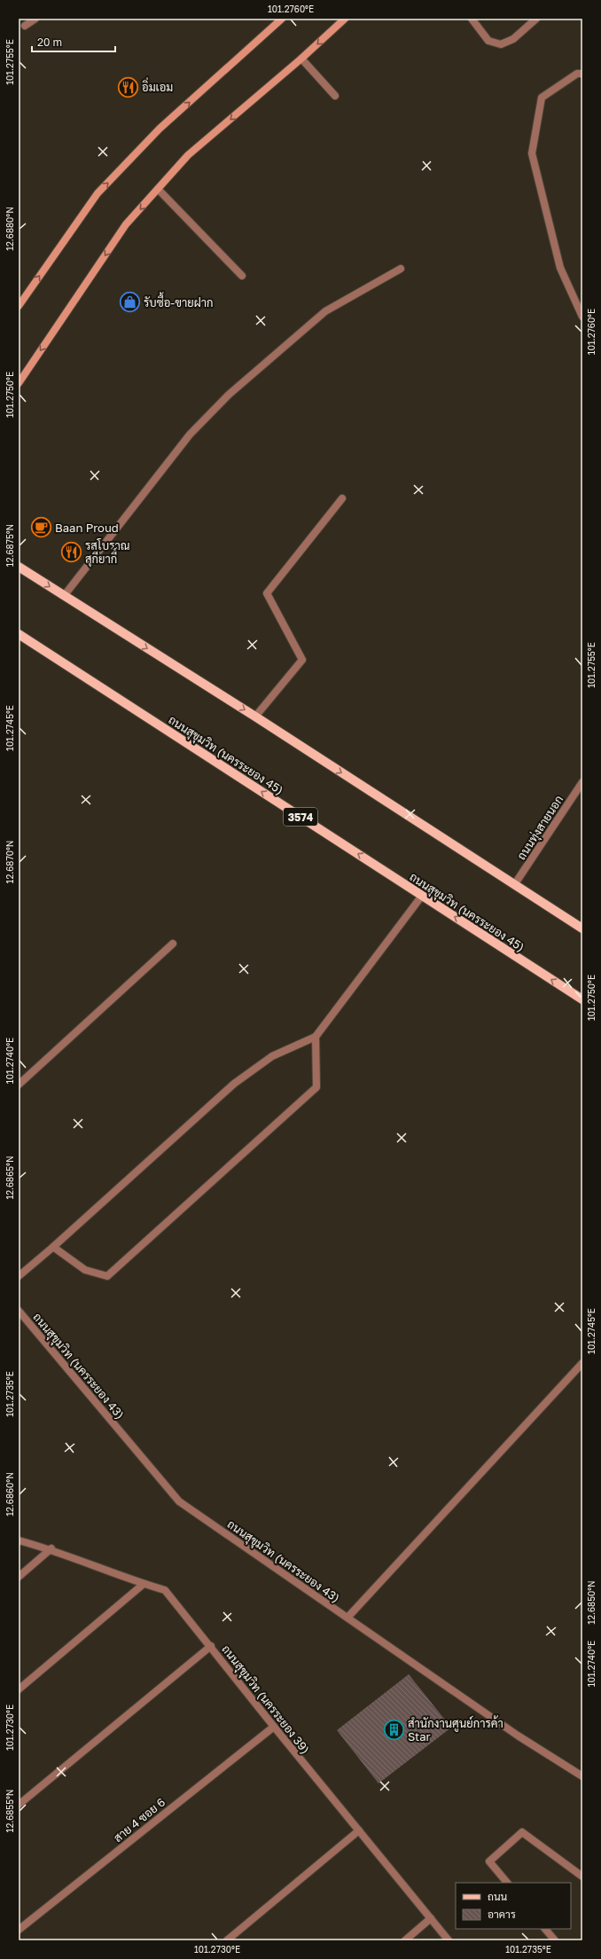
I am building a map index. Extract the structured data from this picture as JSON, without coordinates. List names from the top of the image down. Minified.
{"streets":{"main road":["ถนนสุขุมวิท (นครระยอง 45)","3574"],"street":["ถนนทุ่งสายนอก","ถนนสุขุมวิท (นครระยอง 43)","ถนนสุขุมวิท (นครระยอง 39)","สาย 4 ซอย 6"]},"crossings":[["ถนนสุขุมวิท (นครระยอง 39)","สาย 4 ซอย 6"]],"places":{"restaurant":["อิ่มเอม","รสโบราณ สุกียากี์"],"shop":["รับซื้อ-ขายฝาก"],"cafe":["Baan Proud"],"building":["สำนักงานศูนย์การค้า Star"]},"legend":["ถนน","อาคาร"],"scale_bar":"20 m","coordinates":["101.2760°E","101.2755°E","12.6880°N","101.2750°E","12.6875°N","101.2745°E","12.6870°N","101.2740°E","12.6865°N","101.2735°E","12.6860°N","12.6850°N","101.2730°E","12.6855°N"]}
